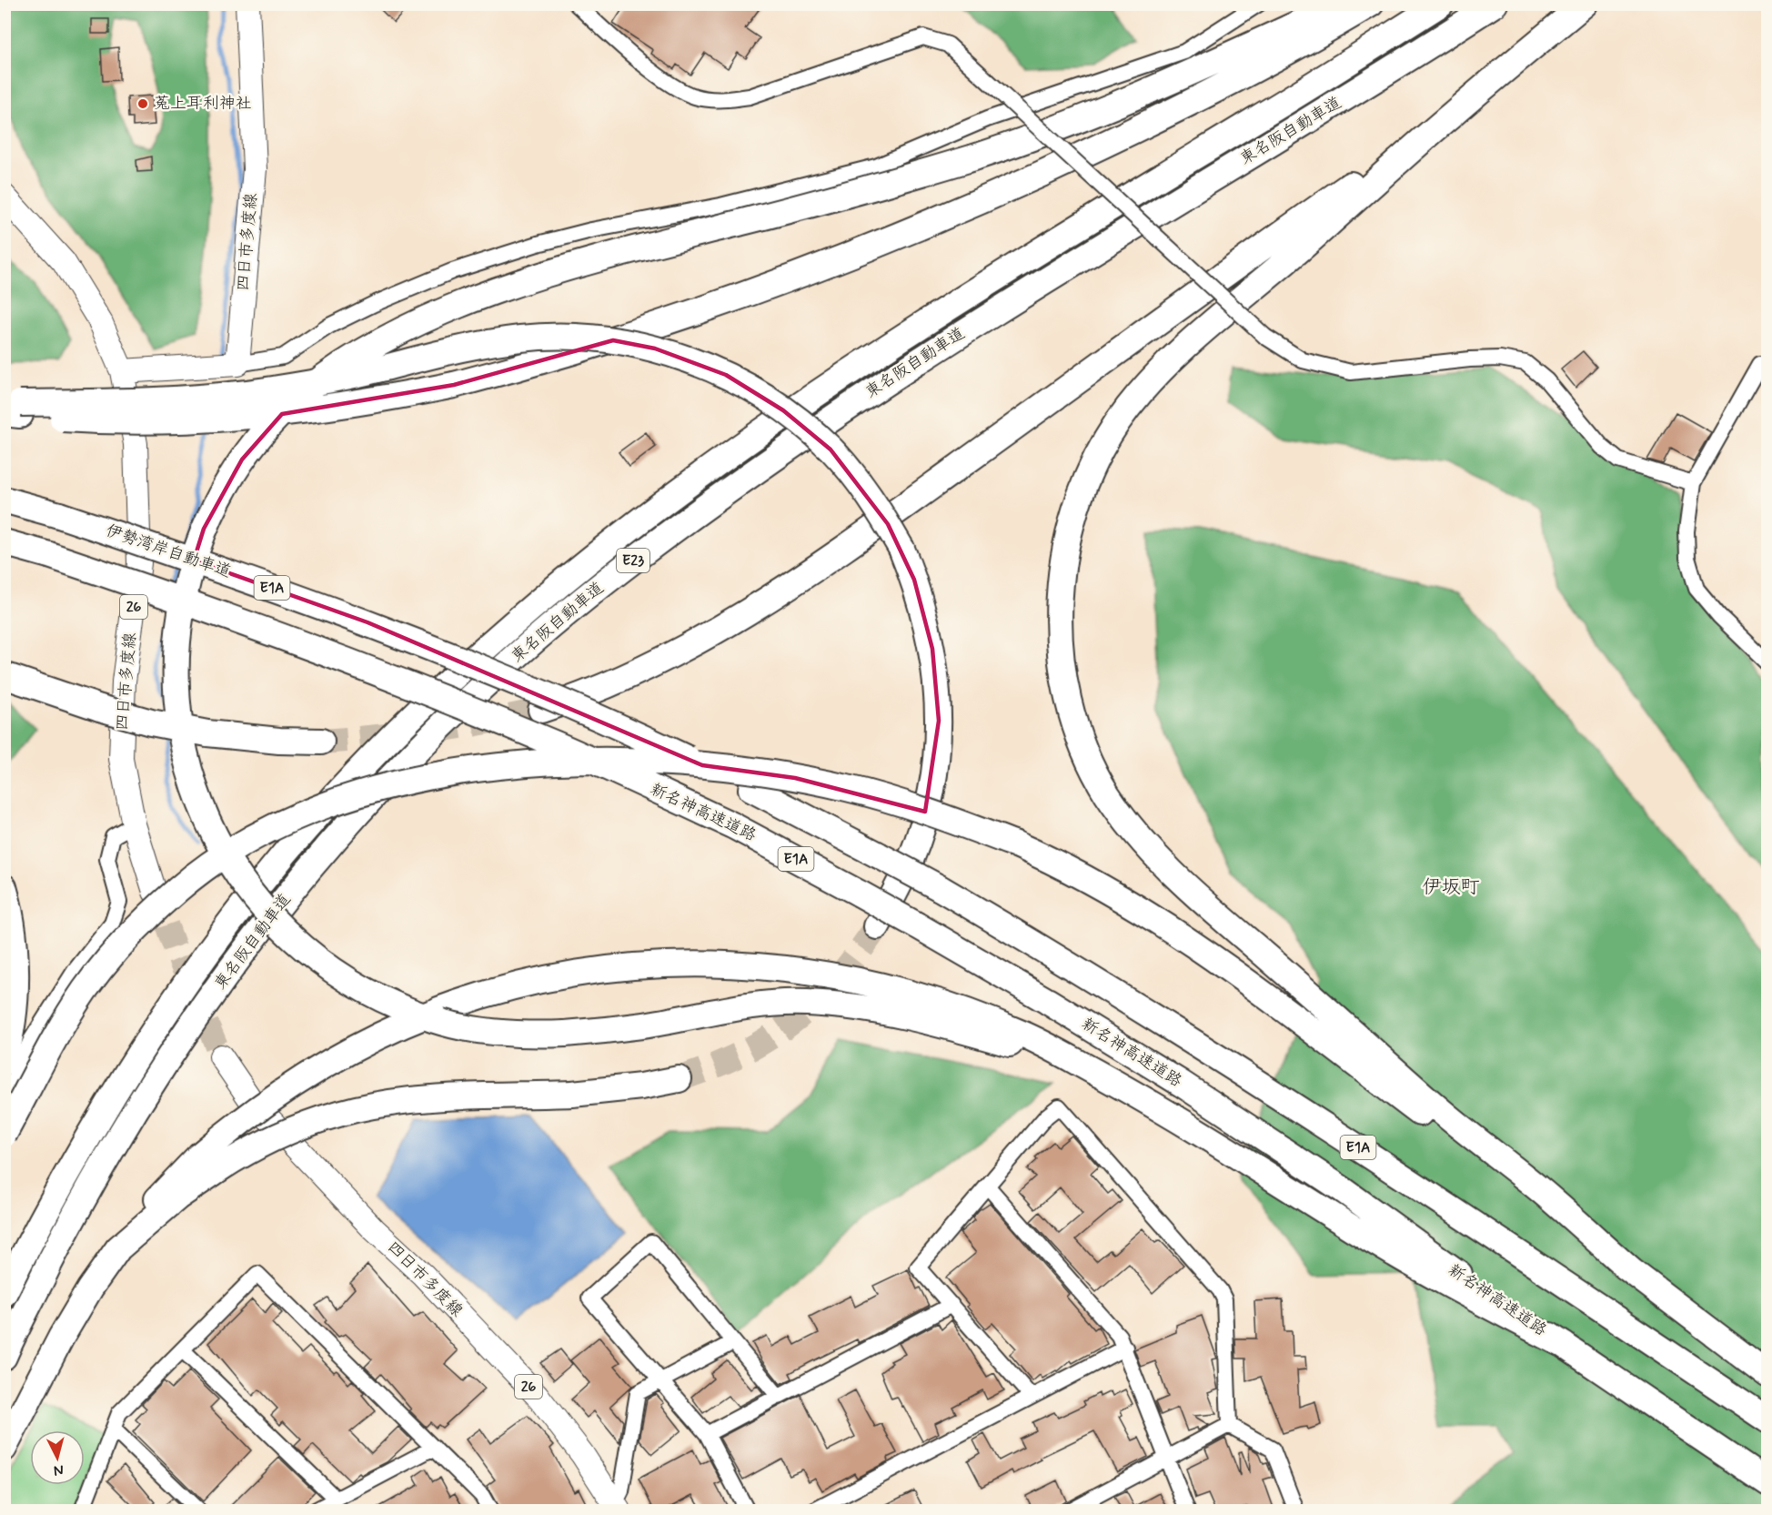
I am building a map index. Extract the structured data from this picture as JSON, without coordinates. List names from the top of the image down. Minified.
{"streets":{"highway":["東名阪自動車道","伊勢湾岸自動車道","E23","E1A","新名神高速道路"],"main road":["四日市多度線","26"]},"districts":["伊坂町"],"places":["菟上耳利神社"],"north":"bottom"}
